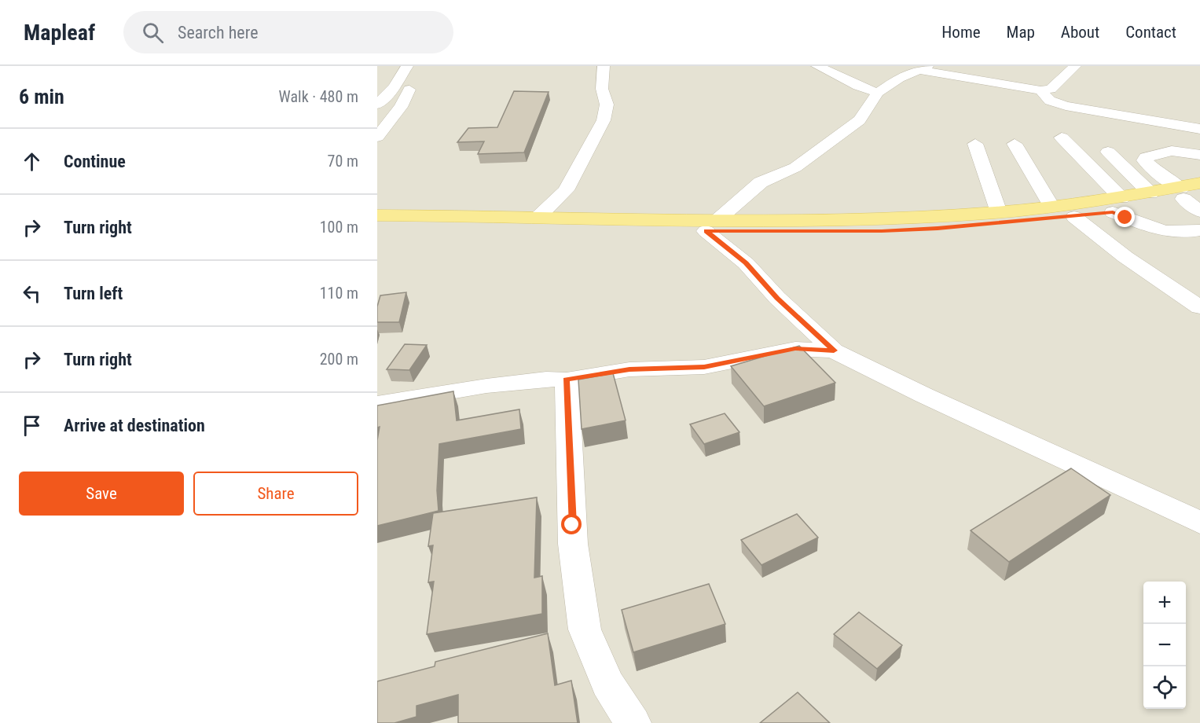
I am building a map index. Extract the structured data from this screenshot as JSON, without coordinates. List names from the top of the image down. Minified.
{"page":{"header":"Mapleaf","search":"Search here","nav":["Home","Map","About","Contact"],"heading":["6 min","Walk · 480 m"],"list":[["Continue","70 m"],["Turn right","100 m"],["Turn left","110 m"],["Turn right","200 m"],"Arrive at destination"],"buttons":["Save","Share"],"map_buttons":["+","−"]}}
